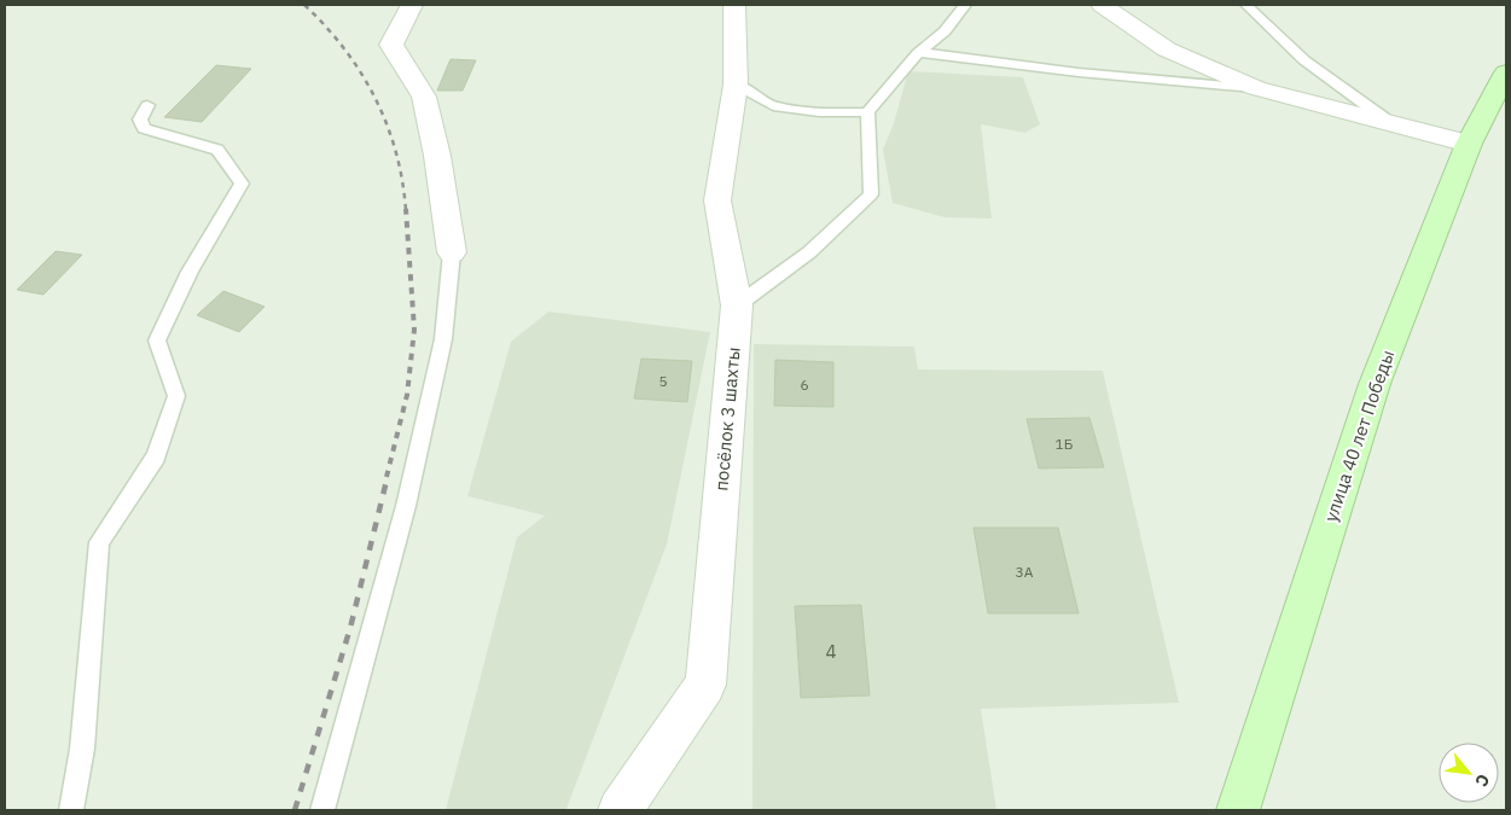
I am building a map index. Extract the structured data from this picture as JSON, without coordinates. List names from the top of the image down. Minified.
{"streets":{"main road":["улица 40 лет Победы"],"street":["посёлок 3 шахты"]},"house_numbers":["5","6","1Б","3А","4"],"north":"bottom right"}
